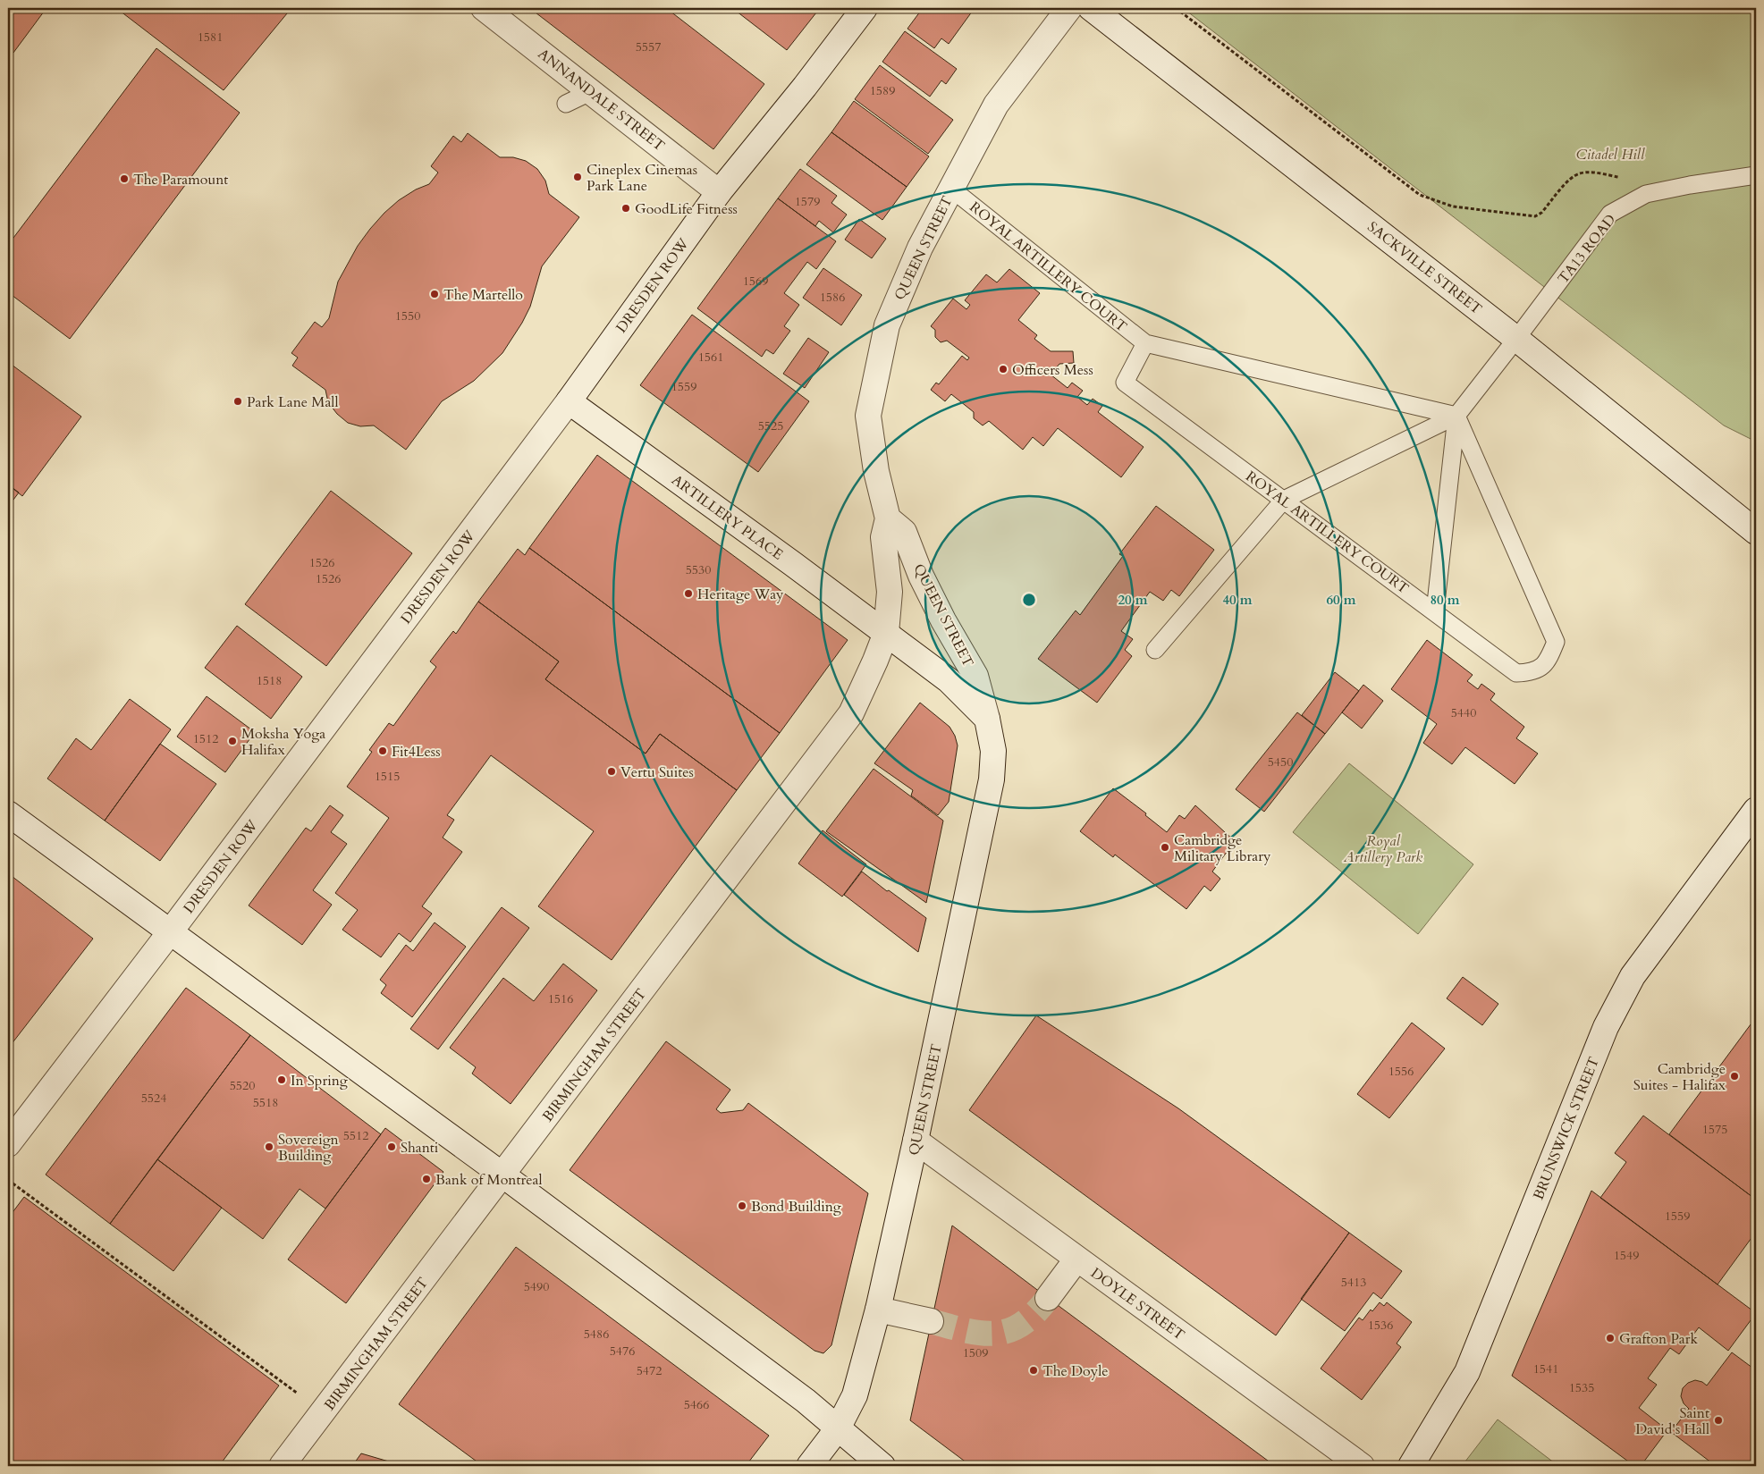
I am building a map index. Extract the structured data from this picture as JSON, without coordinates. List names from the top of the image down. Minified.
{"streets":{"street":["ANNANDALE STREET","QUEEN STREET","SACKVILLE STREET","DRESDEN ROW","ARTILLERY PLACE","BIRMINGHAM STREET","BRUNSWICK STREET","DOYLE STREET"],"lane":["TA13 ROAD","ROYAL ARTILLERY COURT"]},"crossings":[["ANNANDALE STREET","DRESDEN ROW"],["QUEEN STREET","ROYAL ARTILLERY COURT"],["QUEEN STREET","ARTILLERY PLACE"],["QUEEN STREET","BIRMINGHAM STREET"],["QUEEN STREET","DOYLE STREET"],["TA13 ROAD","SACKVILLE STREET"],["DRESDEN ROW","ARTILLERY PLACE"],["ARTILLERY PLACE","BIRMINGHAM STREET"]],"parks":["Citadel Hill","Royal Artillery Park"],"places":["Cineplex Cinemas Park Lane","The Paramount","GoodLife Fitness","The Martello","Officers Mess","Park Lane Mall","Heritage Way","Moksha Yoga Halifax","Fit4Less","Vertu Suites","Cambridge Military Library","Cambridge Suites - Halifax","In Spring","Sovereign Building","Shanti","Bank of Montreal","Bond Building","Grafton Park","The Doyle","Saint David's Hall"],"house_numbers":["1581","5557","1589","1579","1569","1586","1550","1561","1559","5525","1526","5530","1526","1518","5440","1512","5450","1515","1516","1556","5520","5524","5518","1575","5512","1559","1549","5413","5490","1536","5486","5476","1509","1541","5472","1535","5466"],"rings":["20 m","40 m","60 m","80 m"]}
